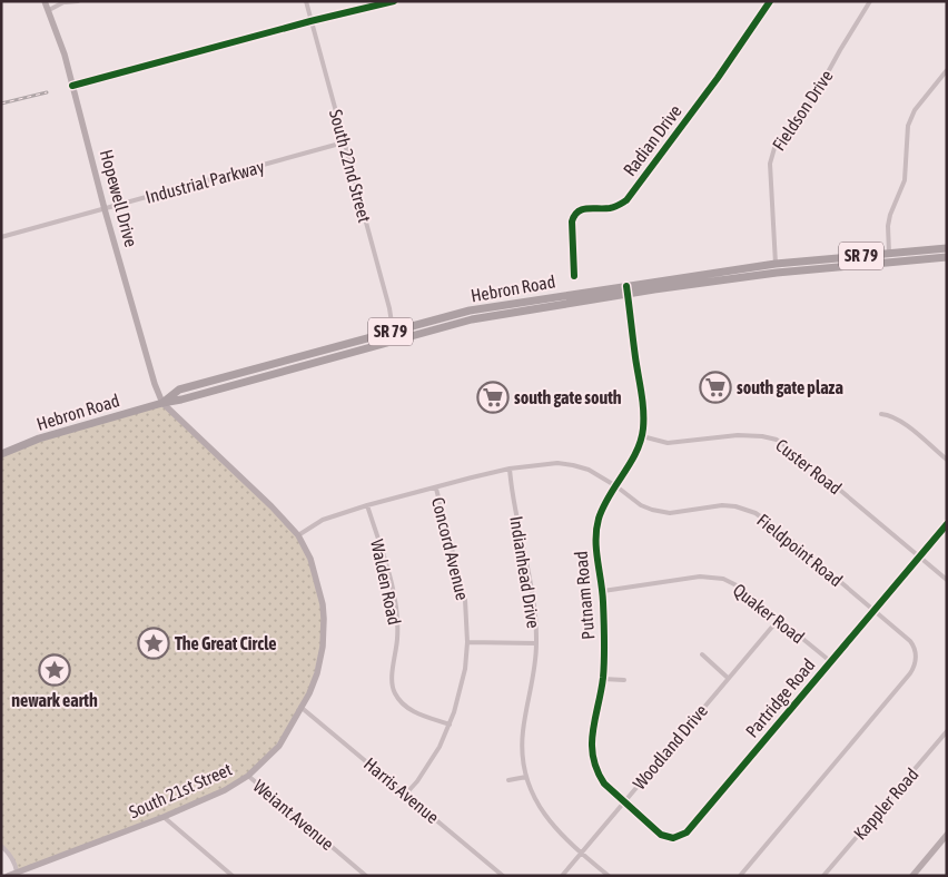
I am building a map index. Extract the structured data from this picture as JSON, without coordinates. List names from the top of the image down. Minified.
{"streets":{"highway":["SR 79","Hebron Road"],"main road":["Hopewell Drive","South 21st Street"],"street":["Fieldson Drive","Radian Drive","South 22nd Street","Industrial Parkway","Custer Road","Concord Avenue","Fieldpoint Road","Indianhead Drive","Walden Road","Putnam Road","Quaker Road","Partridge Road","Woodland Drive","Harris Avenue","Kappler Road","Weiant Avenue"]},"crossings":[["Fieldson Drive","Hebron Road"],["South 22nd Street","Industrial Parkway"],["South 22nd Street","Hebron Road"],["Industrial Parkway","Hopewell Drive"],["Hopewell Drive","Hebron Road"],["Hopewell Drive","South 21st Street"],["Hebron Road","Putnam Road"],["Hebron Road","South 21st Street"],["Custer Road","Putnam Road"],["Custer Road","Partridge Road"],["Concord Avenue","Fieldpoint Road"],["Concord Avenue","Walden Road"],["Concord Avenue","Harris Avenue"],["Fieldpoint Road","Indianhead Drive"],["Fieldpoint Road","Walden Road"],["Fieldpoint Road","Putnam Road"],["Fieldpoint Road","Partridge Road"],["Fieldpoint Road","South 21st Street"],["Indianhead Drive","Woodland Drive"],["Putnam Road","Quaker Road"],["Putnam Road","Partridge Road"],["Putnam Road","Woodland Drive"],["Quaker Road","Partridge Road"],["Quaker Road","Woodland Drive"],["Partridge Road","Woodland Drive"],["South 21st Street","Harris Avenue"],["South 21st Street","Weiant Avenue"]],"places":{"supermarket":["south gate plaza","south gate south"],"place":["The Great Circle","newark earth"]}}
